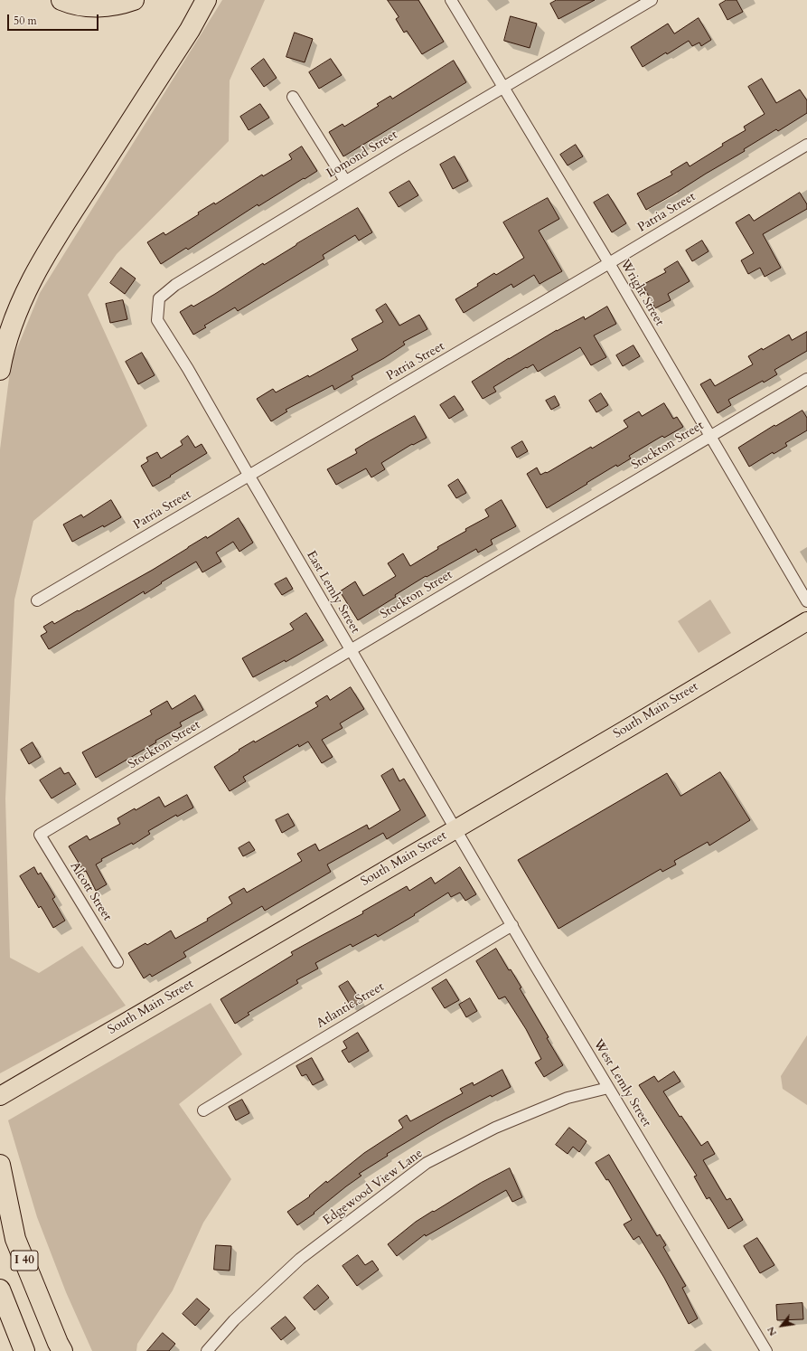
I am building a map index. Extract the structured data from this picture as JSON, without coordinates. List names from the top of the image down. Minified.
{"streets":{"highway":["I 40"],"main road":["South Main Street"],"street":["Lomond Street","Patria Street","Wright Street","Stockton Street","East Lemly Street","Alcott Street","Atlantic Street","West Lemly Street","Edgewood View Lane"]},"crossings":[["Lomond Street","Wright Street"],["Lomond Street","East Lemly Street"],["Patria Street","Wright Street"],["Patria Street","East Lemly Street"],["Wright Street","Stockton Street"],["Stockton Street","East Lemly Street"],["Stockton Street","Alcott Street"],["East Lemly Street","South Main Street"],["East Lemly Street","West Lemly Street"],["South Main Street","West Lemly Street"],["Atlantic Street","West Lemly Street"],["West Lemly Street","Edgewood View Lane"]],"scale_bar":"50 m","north":"bottom left"}
